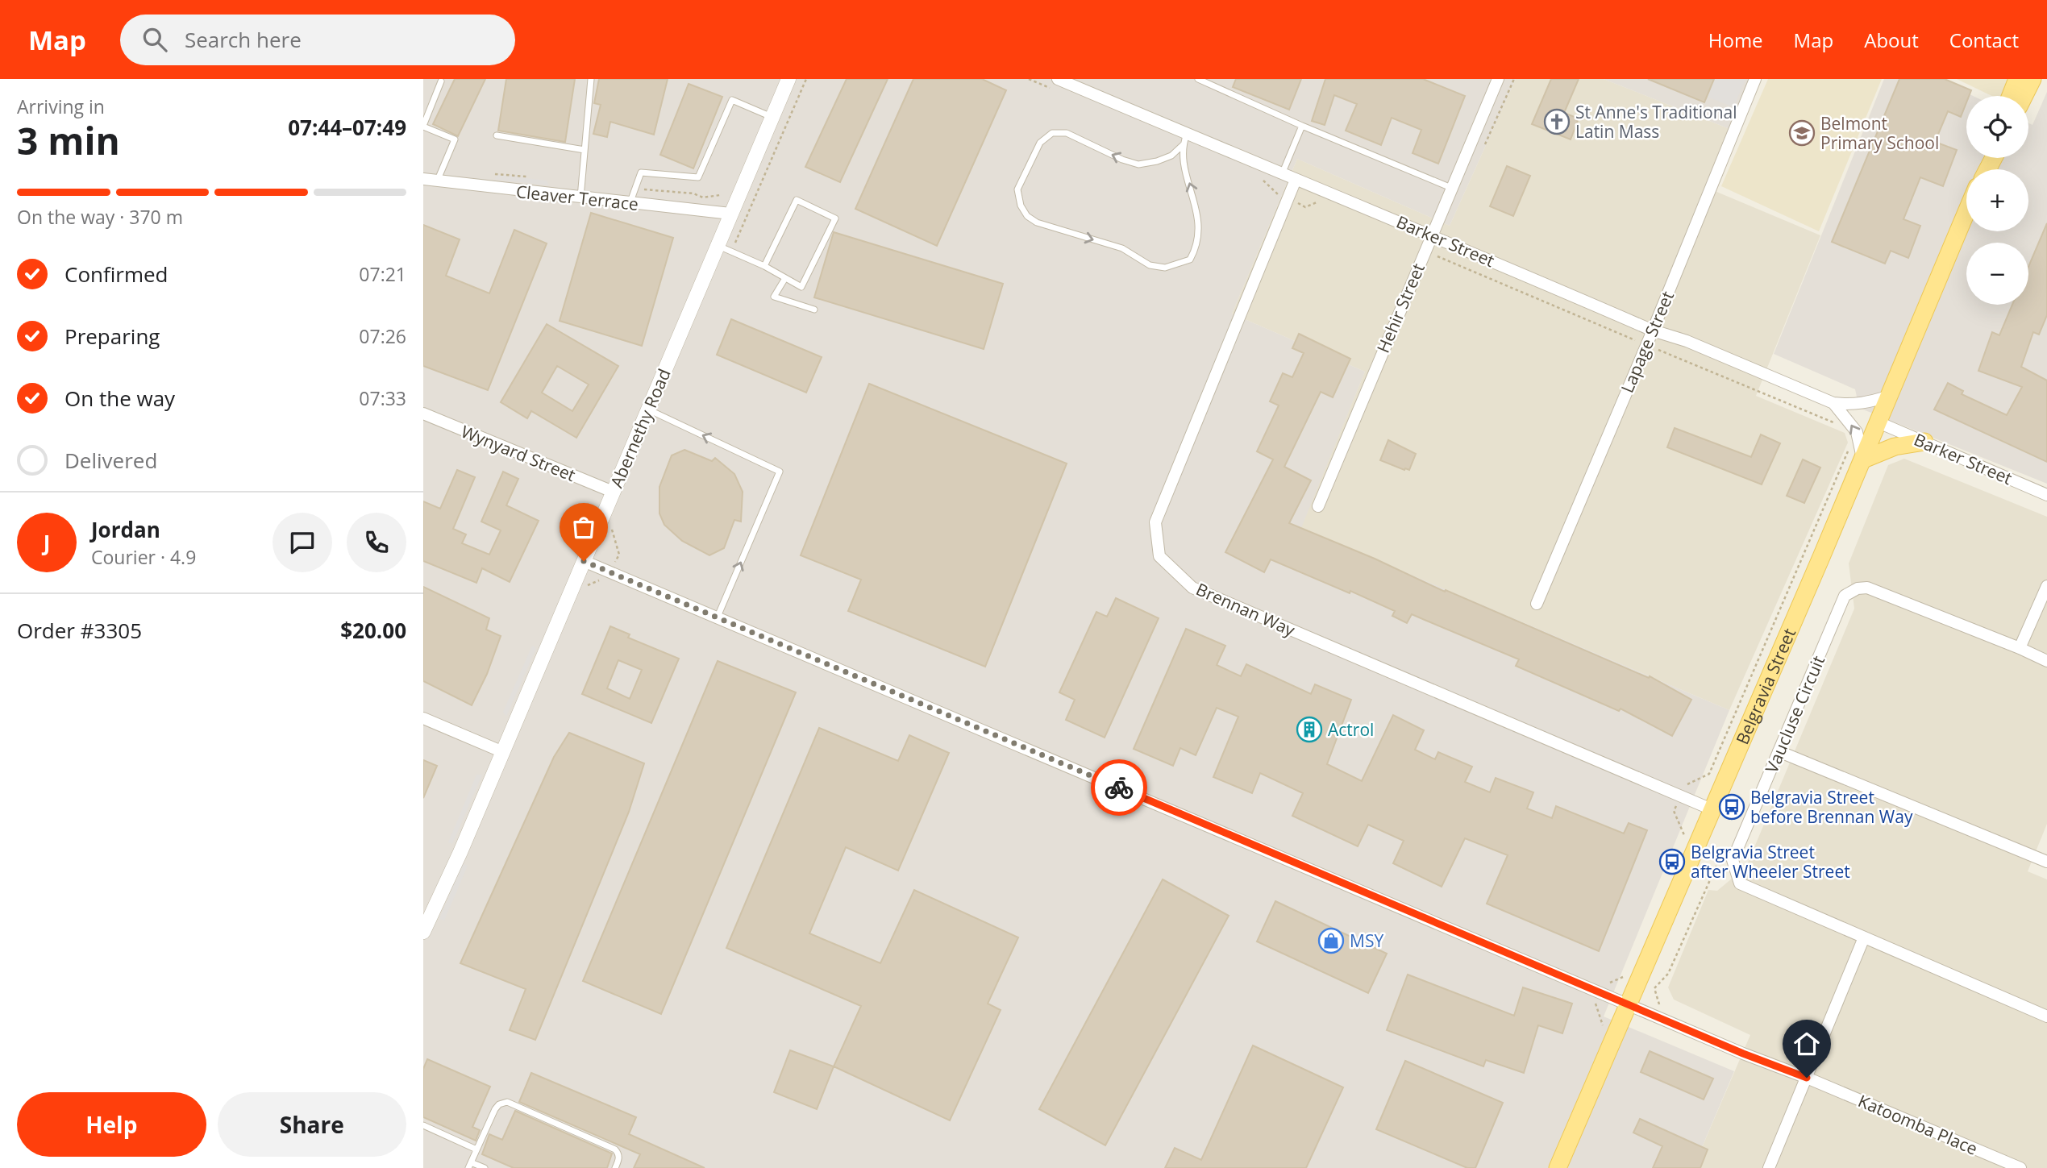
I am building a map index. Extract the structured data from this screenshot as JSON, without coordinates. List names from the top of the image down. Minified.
{"streets":{"main road":["Belgravia Street"],"street":["Cleaver Terrace","Barker Street","Hehir Street","Lapage Street","Abernethy Road","Wynyard Street","Brennan Way","Vaucluse Circuit","Katoomba Place"]},"crossings":[["Cleaver Terrace","Abernethy Road"],["Barker Street","Hehir Street"],["Barker Street","Lapage Street"],["Barker Street","Brennan Way"],["Barker Street","Belgravia Street"],["Abernethy Road","Wynyard Street"],["Abernethy Road","Katoomba Place"],["Brennan Way","Belgravia Street"],["Belgravia Street","Katoomba Place"]],"places":{"church":["St Anne's Traditional Latin Mass"],"school or university":["Belmont Primary School"],"building":["Actrol"],"bus stop":["Belgravia Street before Brennan Way","Belgravia Street after Wheeler Street"],"shop":["MSY"]},"page":{"header":"Map","search":"Search here","nav":["Home","Map","About","Contact"],"heading":["3 min","Arriving in","07:44–07:49"],"panel":["Jordan","Courier · 4.9","Order #3305","$20.00"],"map_buttons":["+","−"],"bar":"On the way · 370 m","list":[["Confirmed","07:21"],["Preparing","07:26"],["On the way","07:33"],"Delivered"],"round":"J","buttons":["Help","Share"]}}
